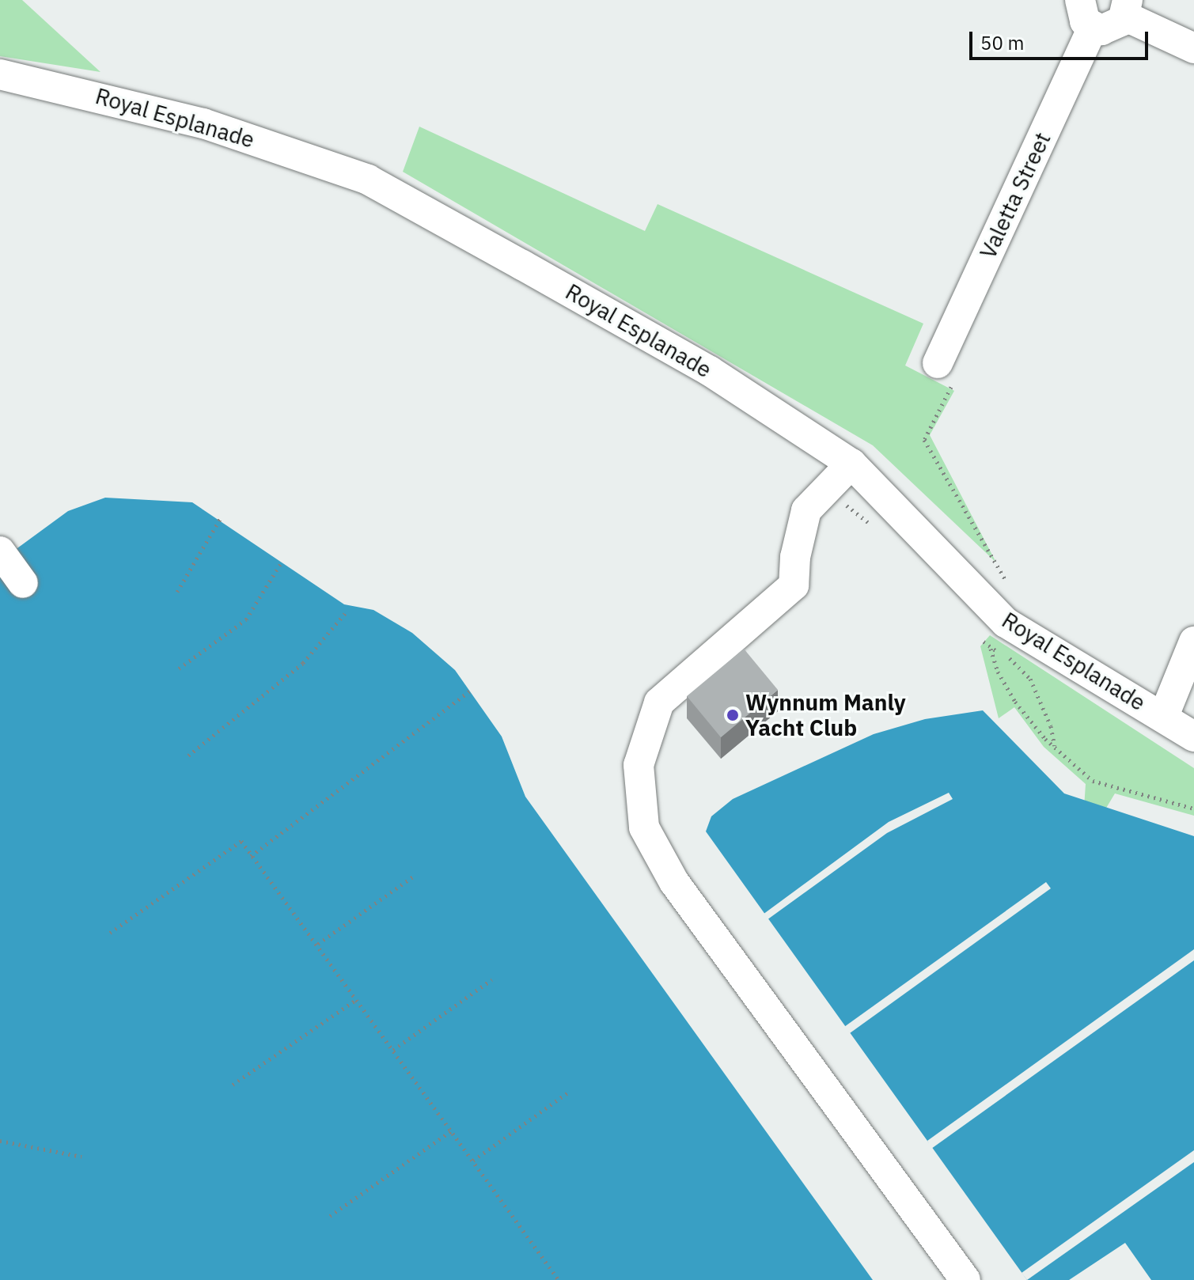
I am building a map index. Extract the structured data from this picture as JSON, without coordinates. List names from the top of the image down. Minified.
{"streets":{"street":["Royal Esplanade","Valetta Street"]},"places":["Wynnum Manly Yacht Club"],"scale_bar":"50 m"}
